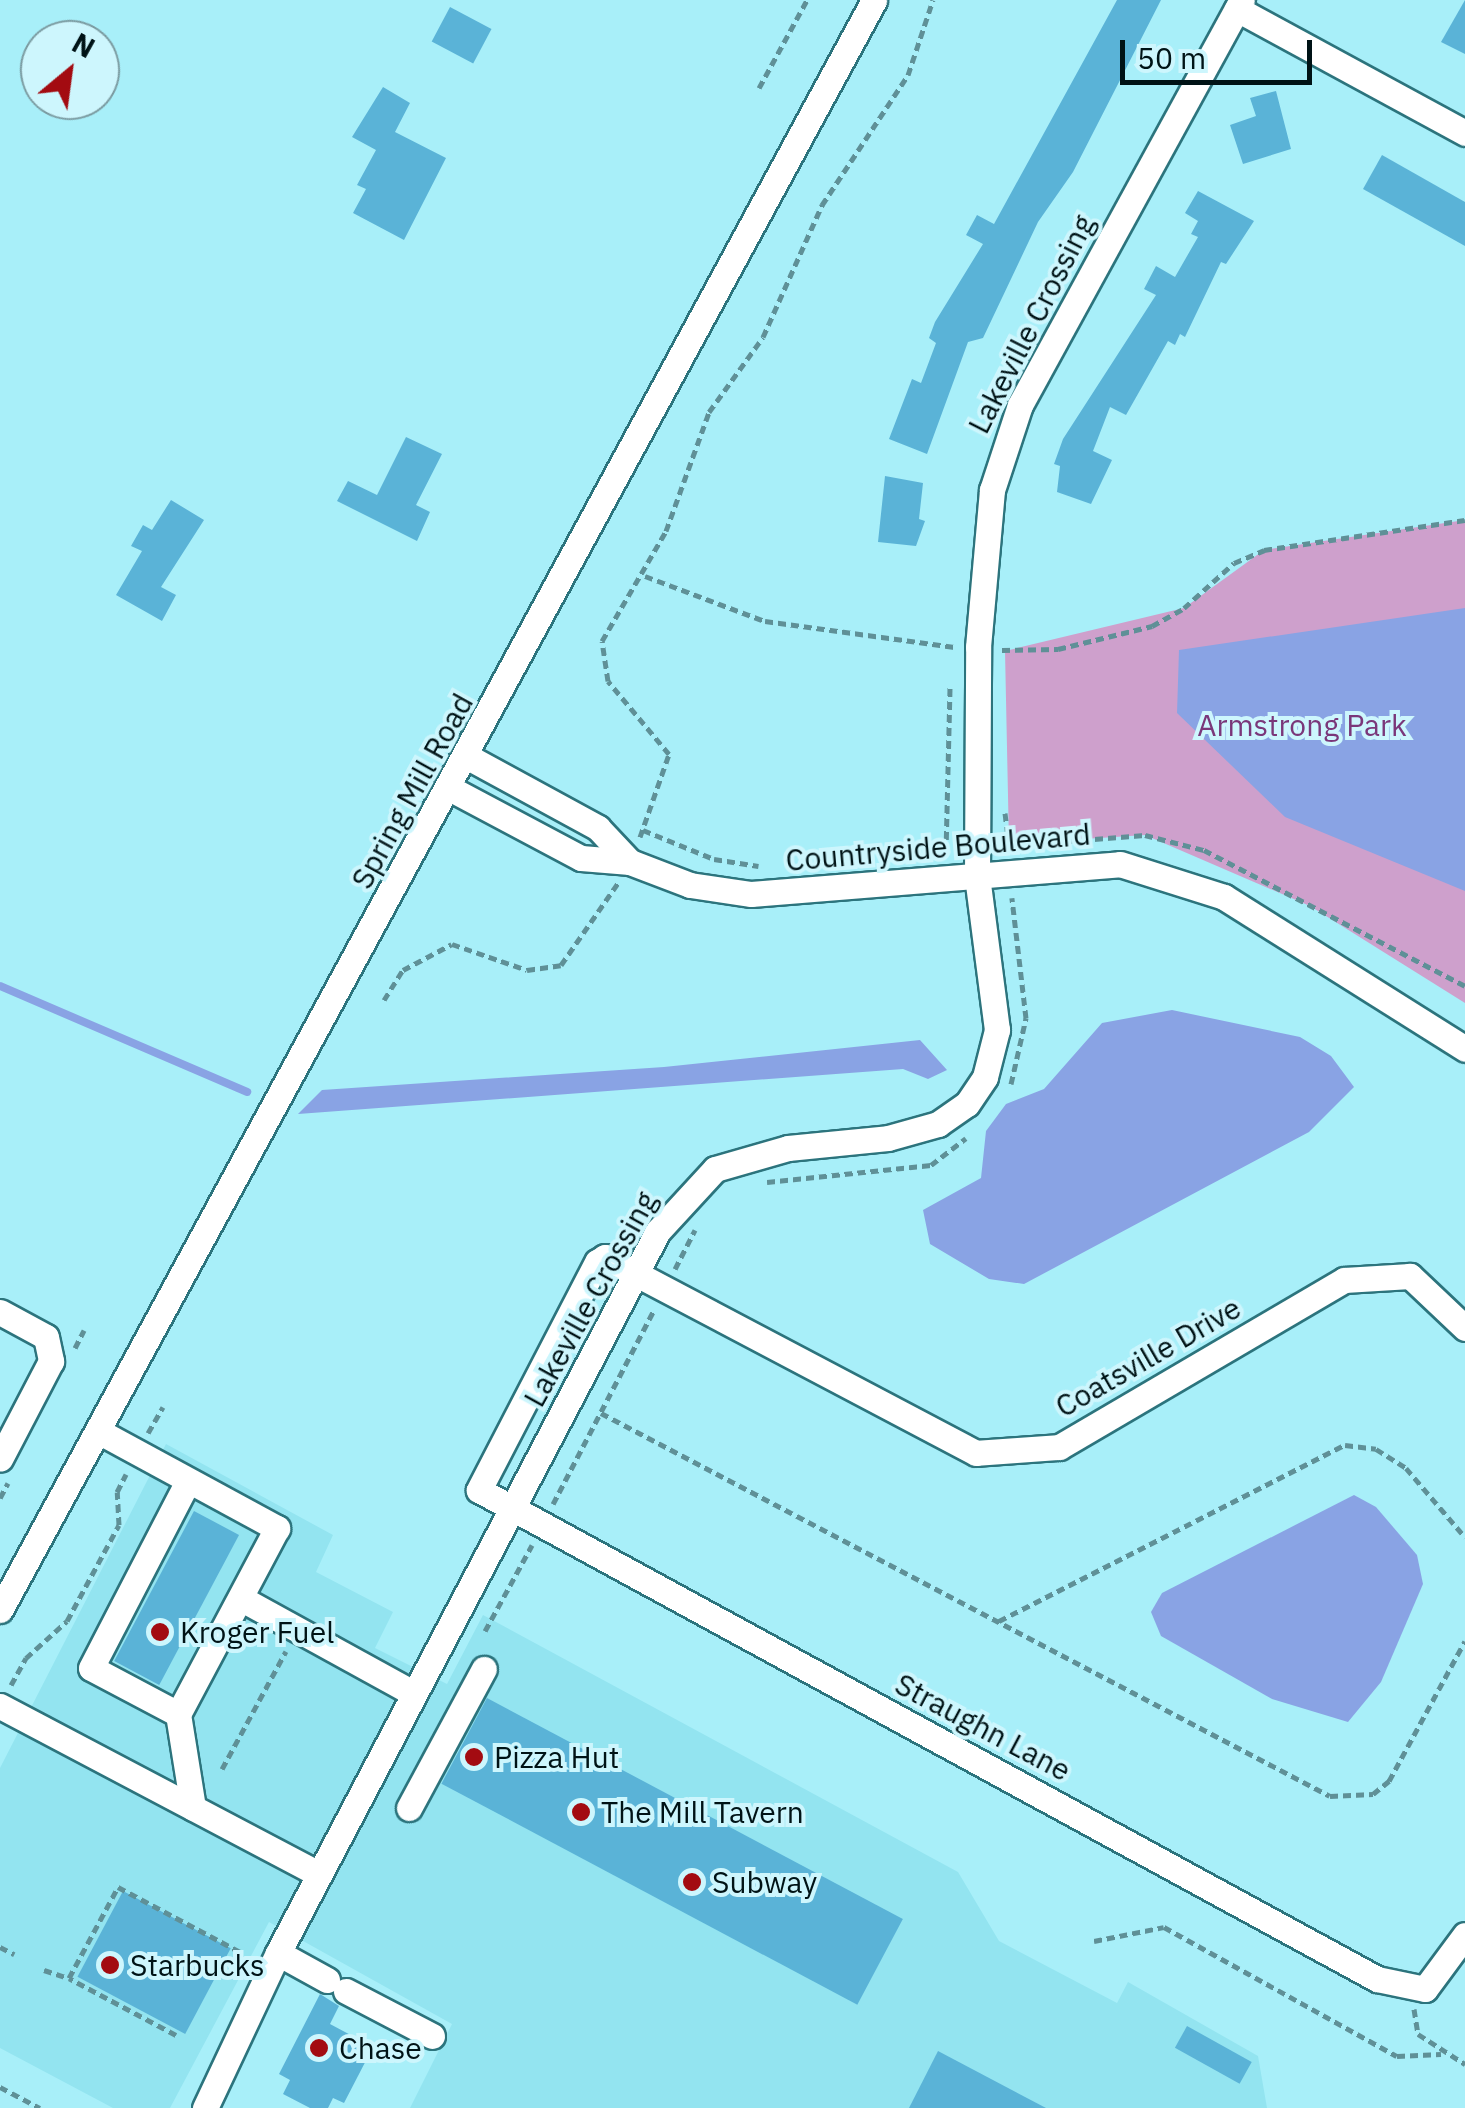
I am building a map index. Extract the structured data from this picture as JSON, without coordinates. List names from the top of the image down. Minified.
{"streets":{"street":["Lakeville Crossing","Spring Mill Road","Countryside Boulevard","Coatsville Drive","Straughn Lane"]},"crossings":[["Lakeville Crossing","Countryside Boulevard"],["Lakeville Crossing","Coatsville Drive"],["Lakeville Crossing","Straughn Lane"],["Spring Mill Road","Countryside Boulevard"]],"parks":["Armstrong Park"],"places":["Kroger Fuel","Pizza Hut","The Mill Tavern","Subway","Starbucks","Chase"],"scale_bar":"50 m","north":"top right"}
